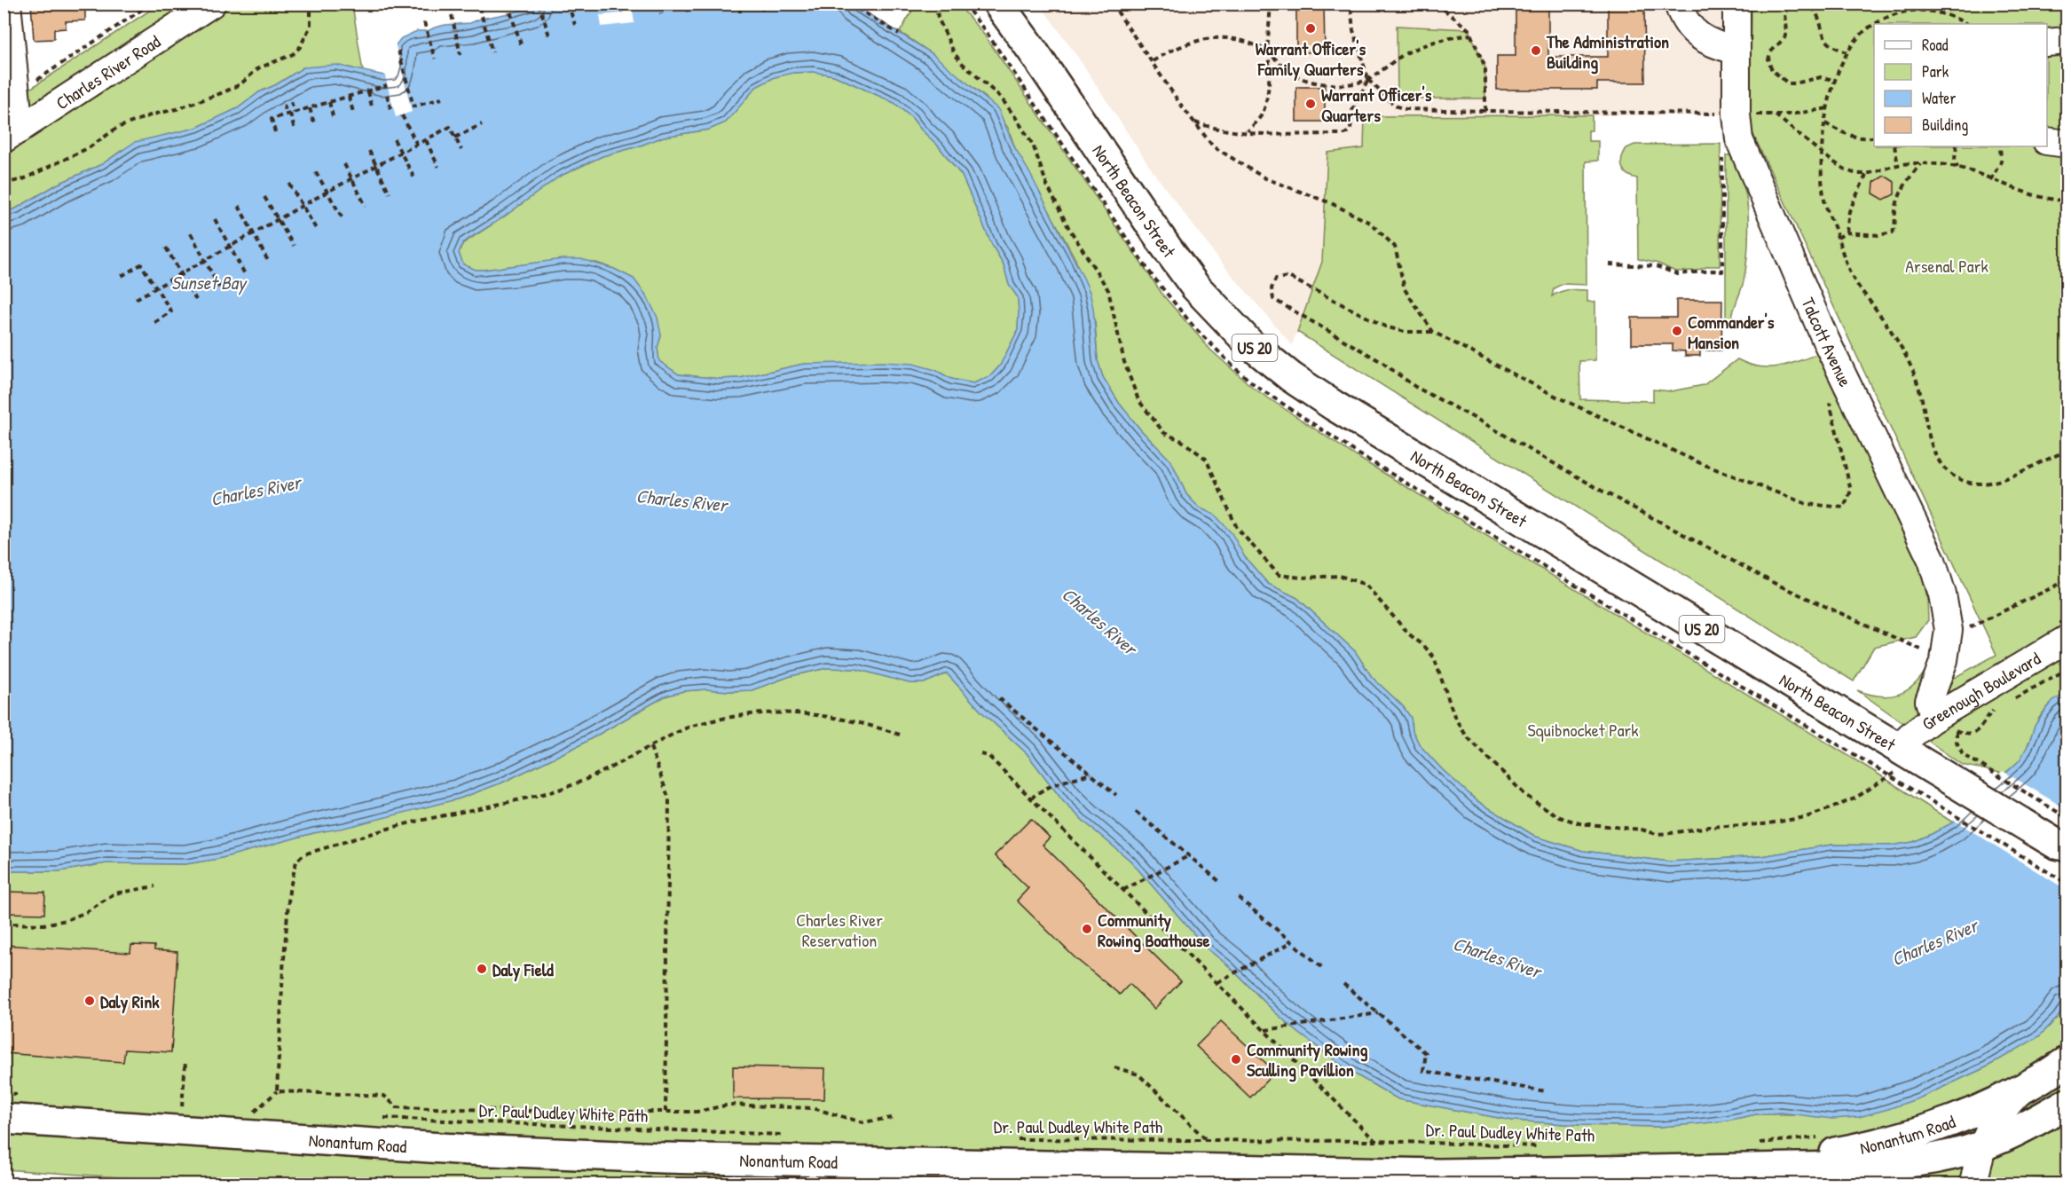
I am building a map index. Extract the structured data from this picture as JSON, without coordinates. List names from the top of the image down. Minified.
{"streets":{"main road":["North Beacon Street","US 20","Nonantum Road"],"street":["Charles River Road","Talcott Avenue","Greenough Boulevard"],"path":["Dr. Paul Dudley White Path"]},"crossings":[["North Beacon Street","Greenough Boulevard"],["Talcott Avenue","Greenough Boulevard"]],"water":["Sunset Bay","Charles River"],"parks":["Arsenal Park","Squibnocket Park","Charles River Reservation"],"places":["Warrant Officer's Family Quarters","The Administration Building","Warrant Officer's Quarters","Commander's Mansion","Community Rowing Boathouse","Daly Field","Daly Rink","Community Rowing Sculling Pavillion"],"legend":["Road","Park","Water","Building"]}
